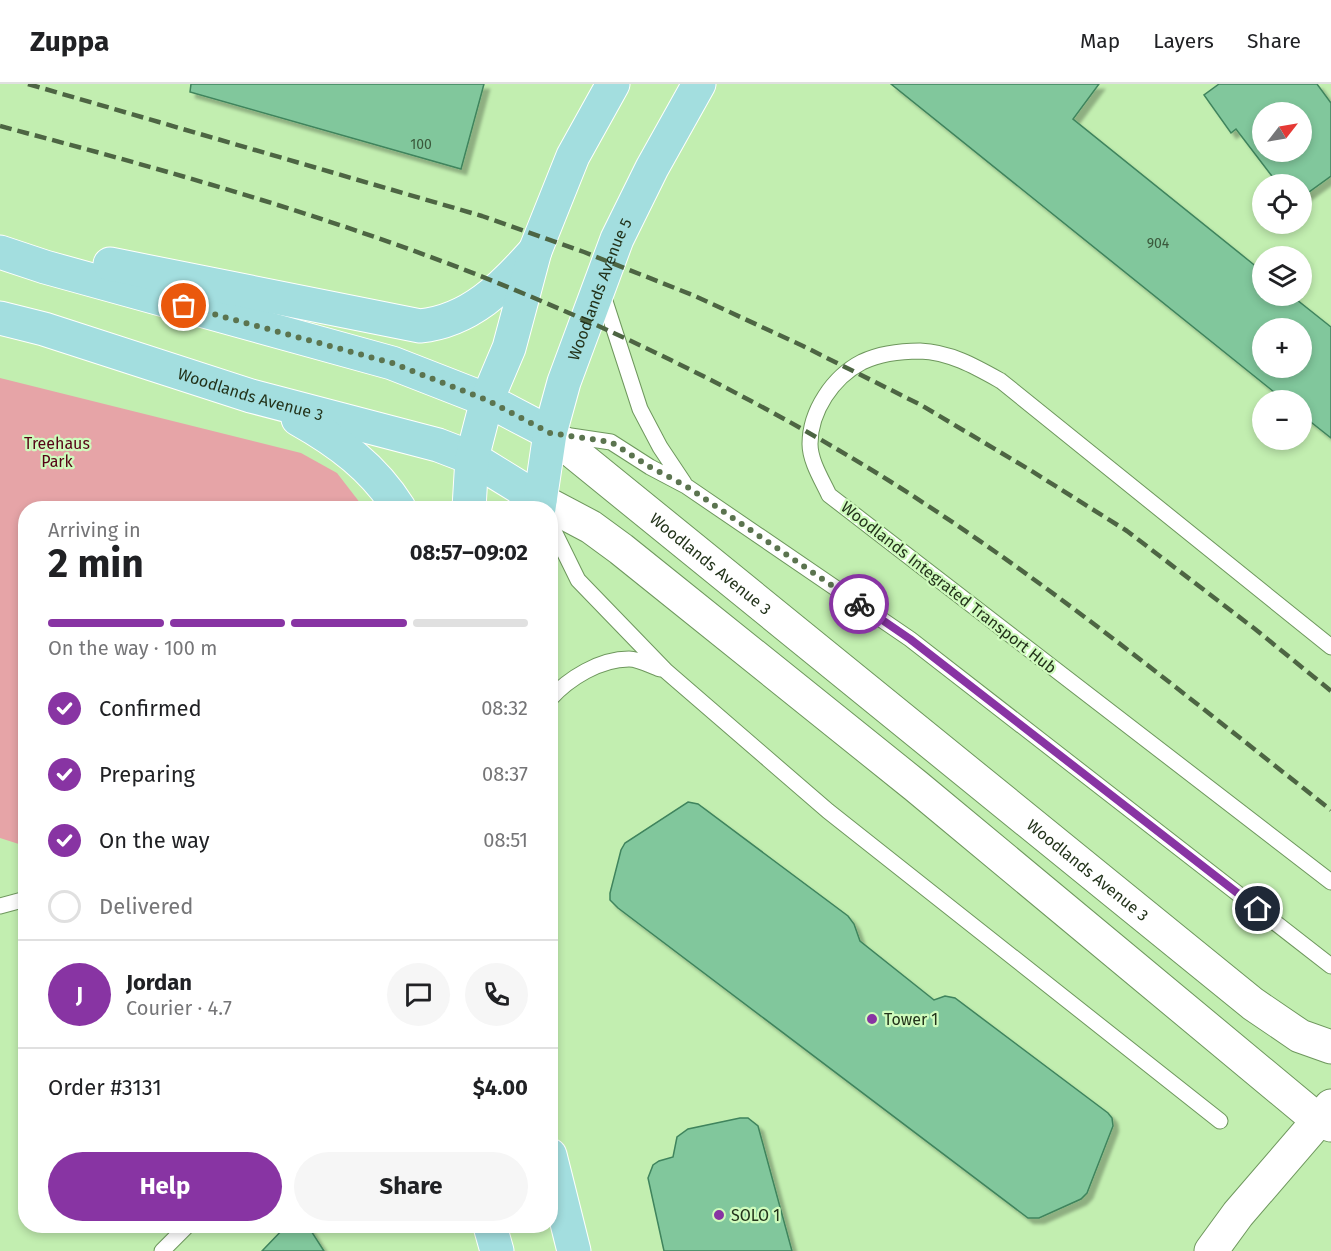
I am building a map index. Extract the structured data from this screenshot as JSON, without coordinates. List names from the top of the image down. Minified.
{"streets":{"main road":["Woodlands Avenue 5","Woodlands Avenue 3"],"lane":["Woodlands Integrated Transport Hub"]},"crossings":[["Woodlands Avenue 5","Woodlands Avenue 3"]],"parks":["Treehaus Park"],"places":["Tower 1","SOLO 1"],"house_numbers":["100","904"],"north":"top right","page":{"header":"Zuppa","nav":["Map","Layers","Share"],"map_buttons":["+","−"],"heading":["2 min","Arriving in","08:57–09:02"],"panel":["Jordan","Courier · 4.7","Order #3131","$4.00"],"bar":"On the way · 100 m","list":[["Confirmed","08:32"],["Preparing","08:37"],["On the way","08:51"],"Delivered"],"round":"J","buttons":["Help","Share"]}}
